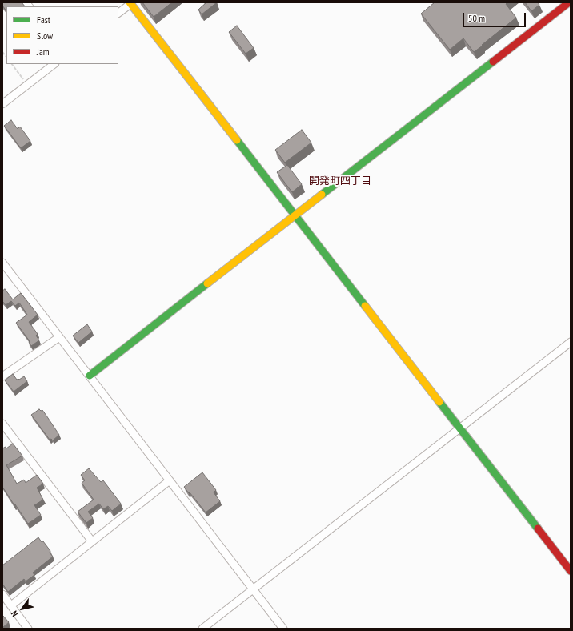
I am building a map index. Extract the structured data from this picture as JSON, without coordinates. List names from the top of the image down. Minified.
{"districts":["開発町四丁目"],"legend":["Fast","Slow","Jam"],"scale_bar":"50 m","north":"bottom left"}
